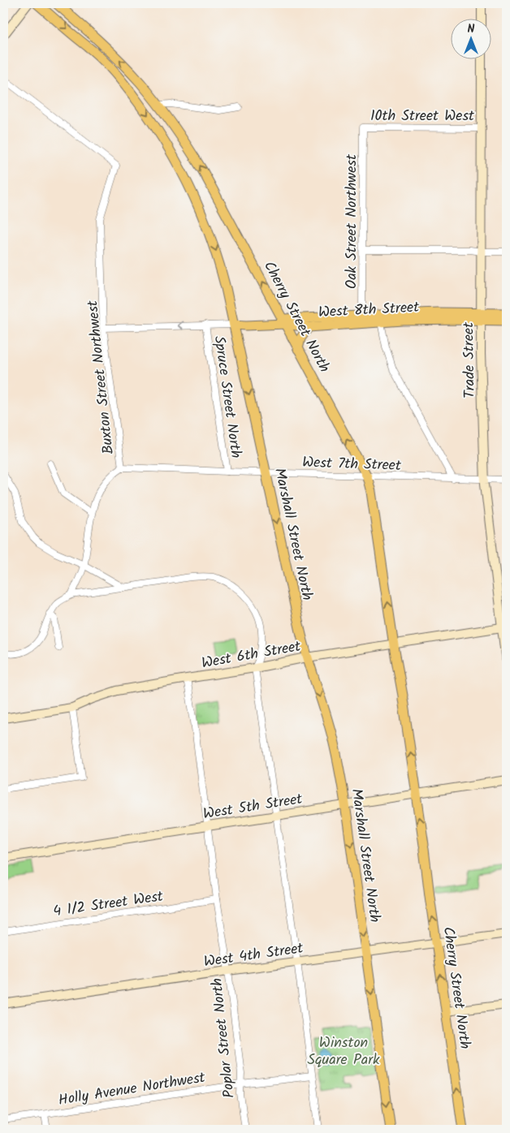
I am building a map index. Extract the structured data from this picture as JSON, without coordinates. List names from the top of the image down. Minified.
{"streets":{"main road":["West 8th Street","Cherry Street North","Marshall Street North"],"street":["10th Street West","Oak Street Northwest","Trade Street","Buxton Street Northwest","Spruce Street North","West 7th Street","West 6th Street","West 5th Street","4 1/2 Street West","West 4th Street","Poplar Street North","Holly Avenue Northwest"]},"crossings":[["10th Street West","Oak Street Northwest"],["10th Street West","Trade Street"],["Oak Street Northwest","West 8th Street"],["West 8th Street","Cherry Street North"],["West 8th Street","Trade Street"],["West 8th Street","Buxton Street Northwest"],["West 8th Street","Spruce Street North"],["West 8th Street","Marshall Street North"],["Cherry Street North","West 7th Street"],["Cherry Street North","West 6th Street"],["Cherry Street North","West 5th Street"],["Cherry Street North","West 4th Street"],["Trade Street","West 7th Street"],["Trade Street","West 6th Street"],["Buxton Street Northwest","West 7th Street"],["Spruce Street North","West 7th Street"],["West 7th Street","Marshall Street North"],["Marshall Street North","West 6th Street"],["Marshall Street North","West 5th Street"],["Marshall Street North","West 4th Street"],["West 6th Street","Poplar Street North"],["West 5th Street","Poplar Street North"],["4 1/2 Street West","Poplar Street North"],["West 4th Street","Poplar Street North"],["Poplar Street North","Holly Avenue Northwest"]],"one_way":["Cherry Street North","Marshall Street North"],"parks":["Winston Square Park"],"north":"top"}
